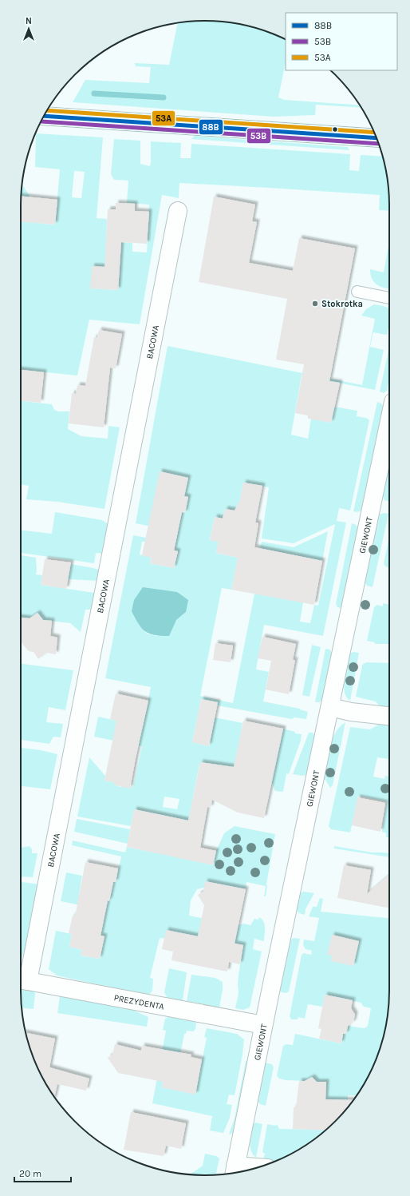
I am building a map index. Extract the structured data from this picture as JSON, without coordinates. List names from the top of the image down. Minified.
{"streets":{"street":["BACOWA","GIEWONT","PREZYDENTA"]},"crossings":[["BACOWA","PREZYDENTA"],["GIEWONT","PREZYDENTA"]],"places":["Stokrotka"],"lines":["transit line 53A","transit line 88B","transit line 53B"],"legend":["88B","53B","53A"],"scale_bar":"20 m","north":"top"}
